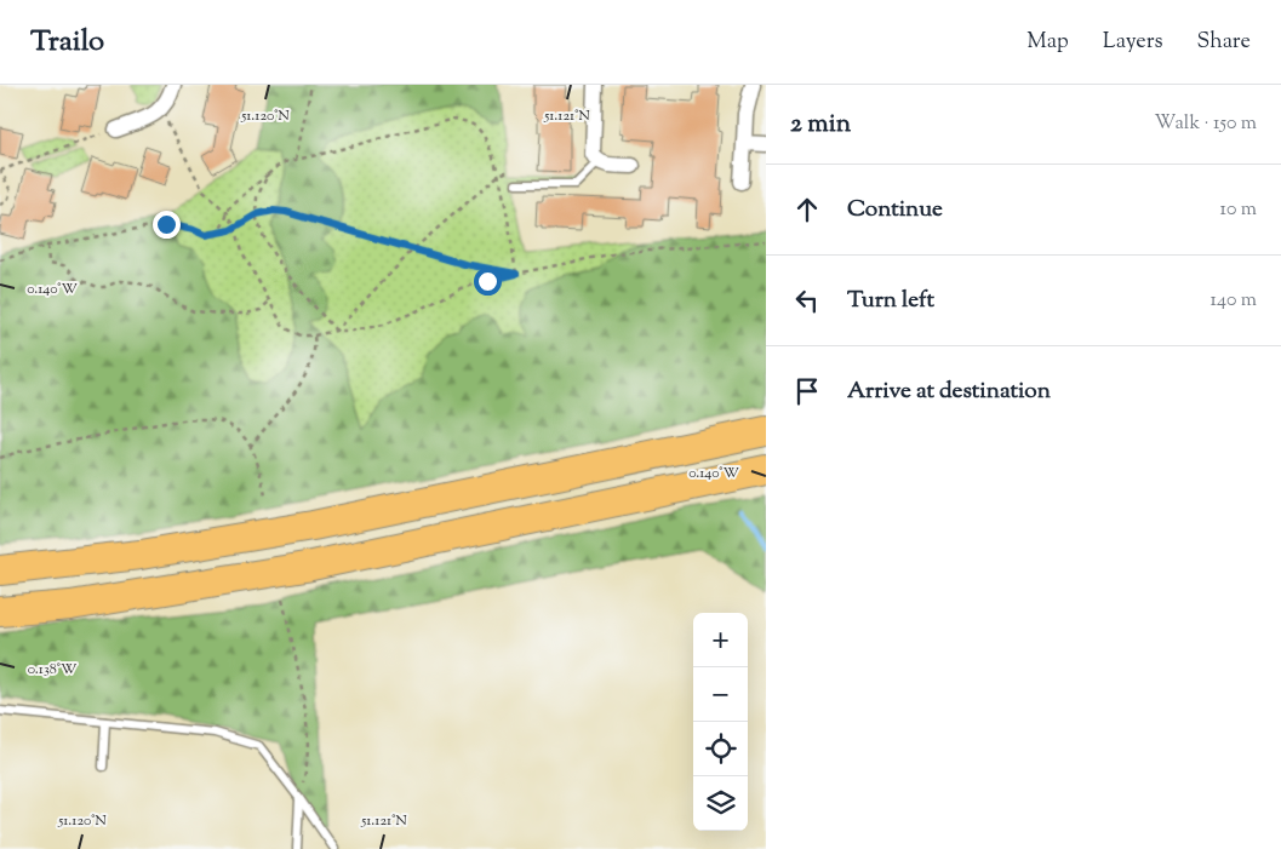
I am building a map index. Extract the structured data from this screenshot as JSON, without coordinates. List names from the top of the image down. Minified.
{"page":{"header":"Trailo","nav":["Map","Layers","Share"],"heading":["2 min","Walk · 150 m"],"list":[["Continue","10 m"],["Turn left","140 m"],"Arrive at destination"],"map_buttons":["+","−"]},"coordinates":["51.120°N","51.121°N","0.140°W","0.138°W"]}
